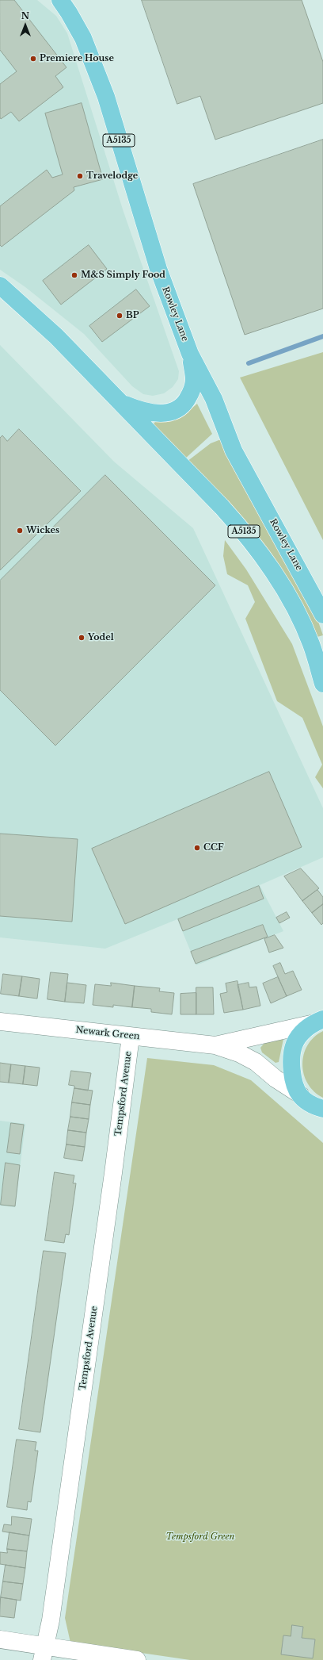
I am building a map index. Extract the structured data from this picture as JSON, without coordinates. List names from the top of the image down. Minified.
{"streets":{"main road":["A5135","Rowley Lane"],"street":["Newark Green","Tempsford Avenue"]},"crossings":[["A5135","Rowley Lane"],["Newark Green","Tempsford Avenue"]],"parks":["Tempsford Green"],"places":["Premiere House","Travelodge","M&S Simply Food","BP","Wickes","Yodel","CCF"],"north":"top"}
